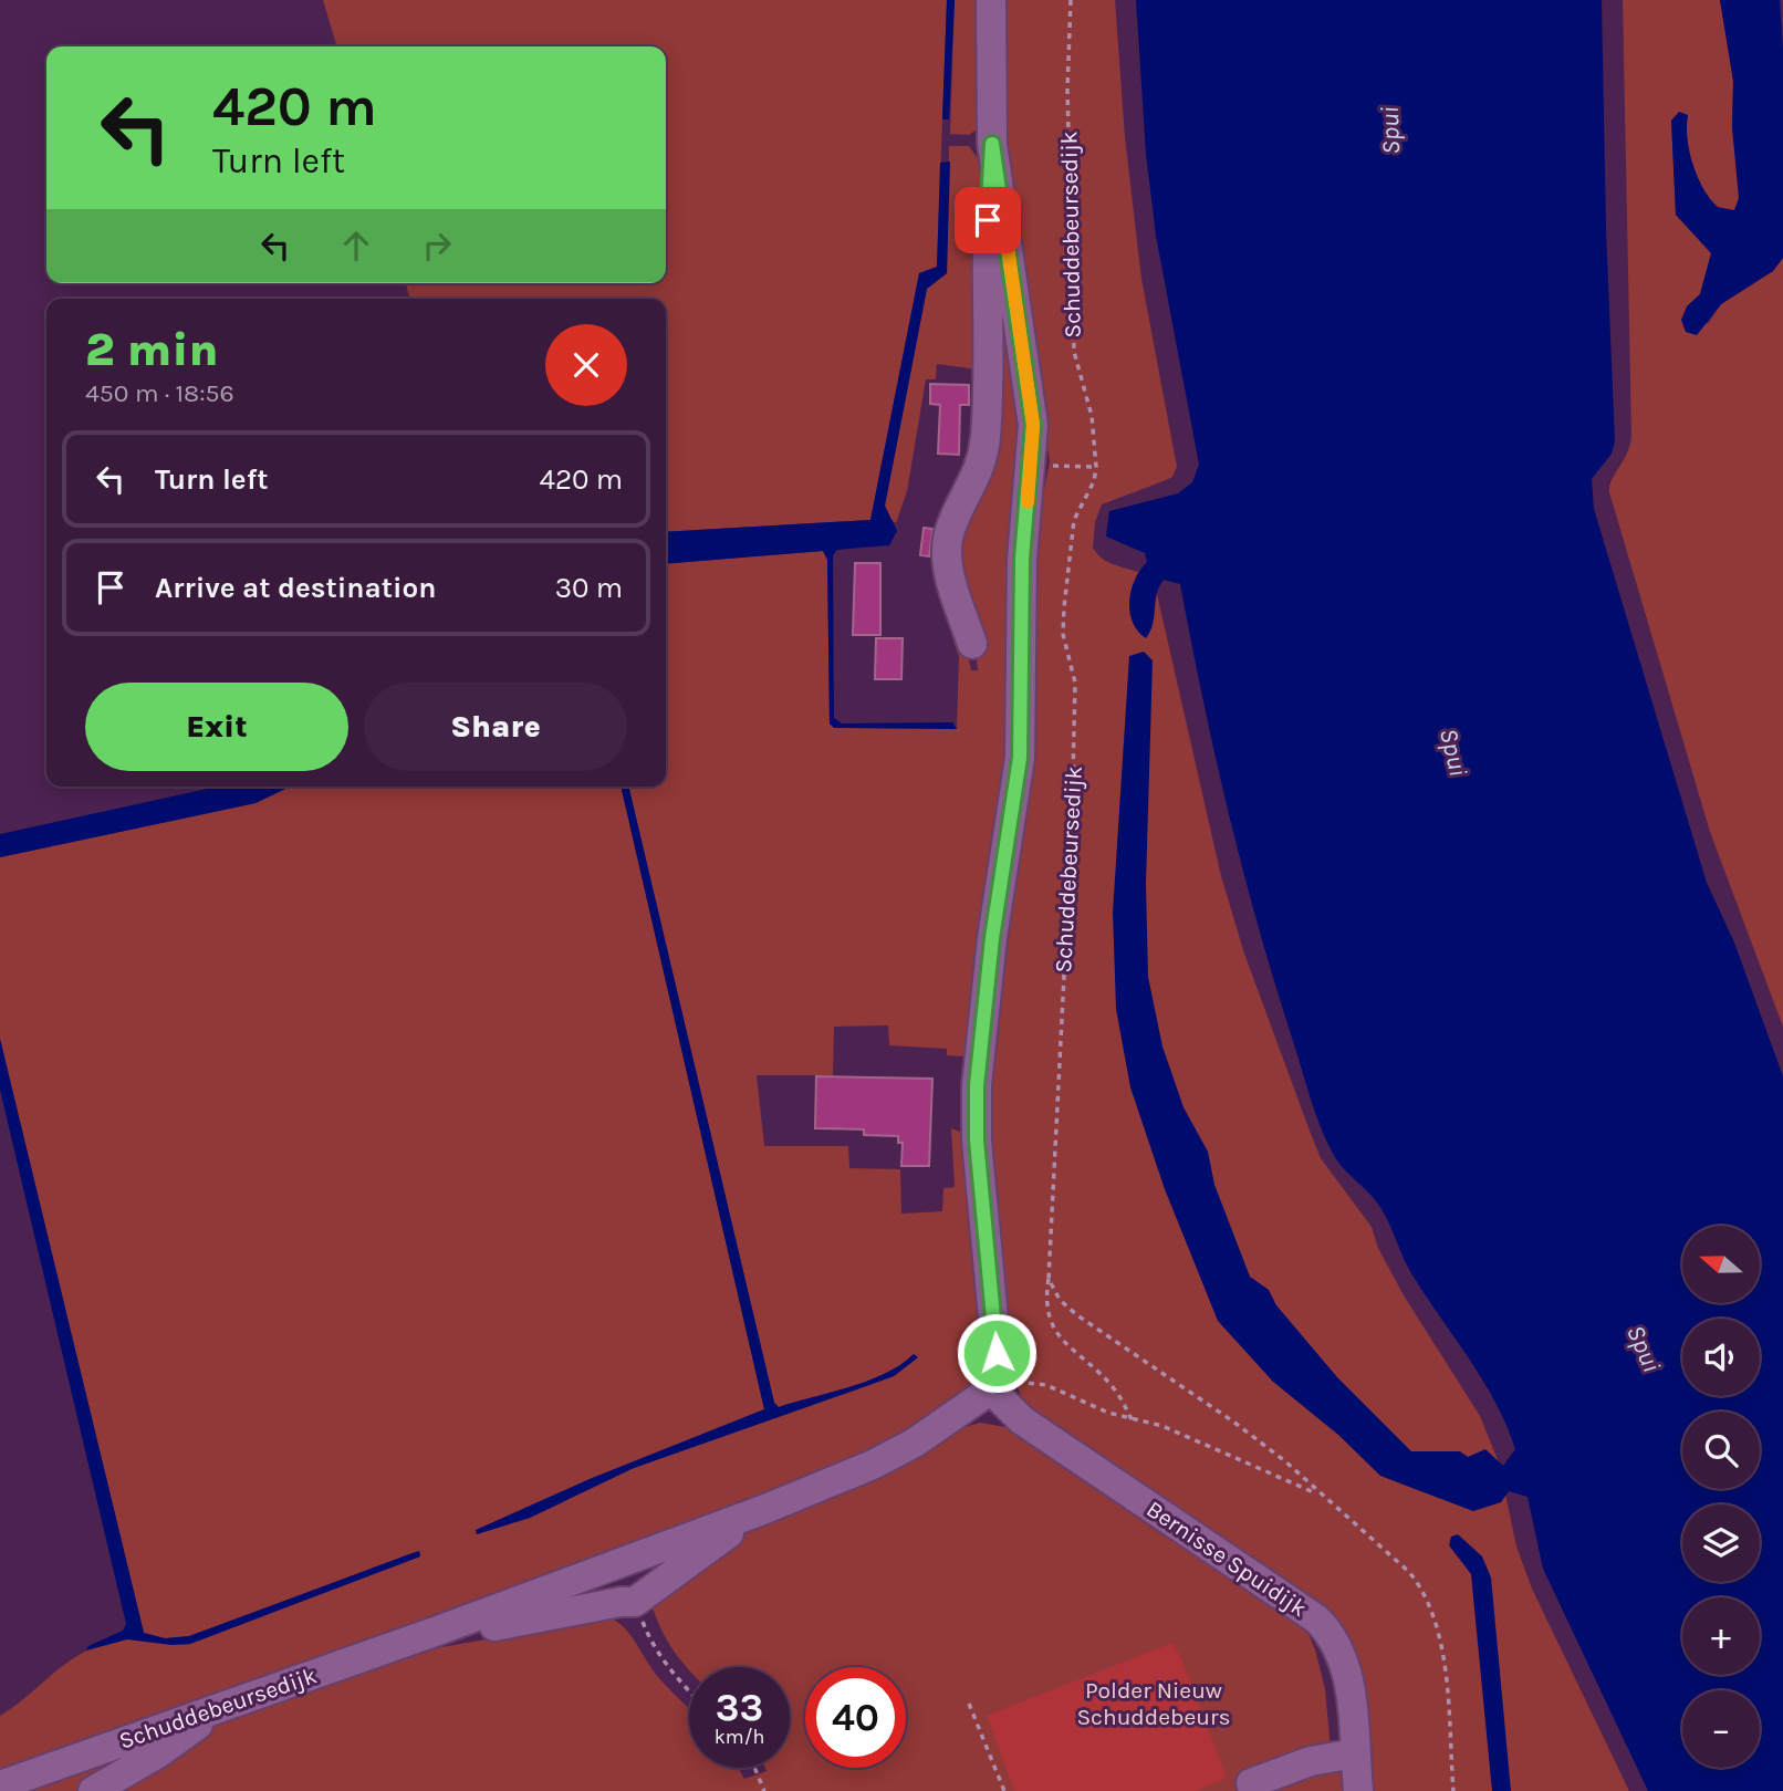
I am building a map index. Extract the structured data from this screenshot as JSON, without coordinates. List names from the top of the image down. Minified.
{"streets":{"street":["Schuddebeursedijk","Bernisse Spuidijk"]},"crossings":[["Schuddebeursedijk","Bernisse Spuidijk"]],"water":["Spui"],"parks":["Polder Nieuw Schuddebeurs"],"north":"left","page":{"turn":["420 m","Turn left"],"heading":["2 min","450 m · 18:56"],"list":[{"name":"Turn left","value":"420 m"},{"name":"Arrive at destination","value":"30 m"}],"buttons":["Exit","Share"],"map_buttons":["+","−"],"speed":"33 km/h","limit":"40"}}
